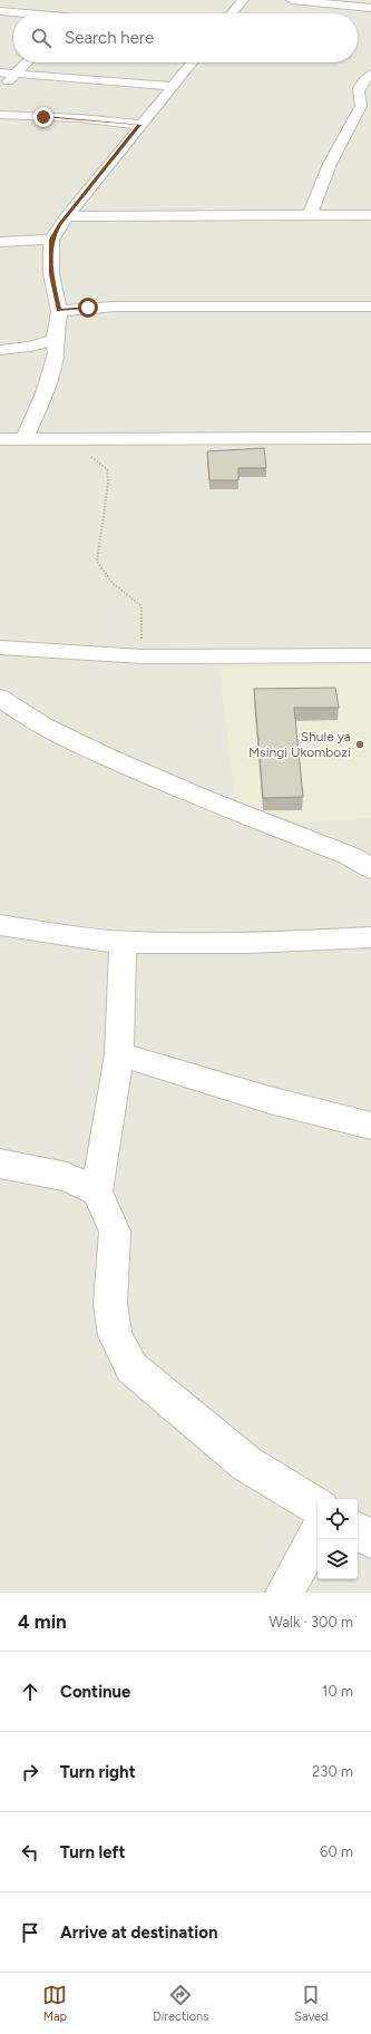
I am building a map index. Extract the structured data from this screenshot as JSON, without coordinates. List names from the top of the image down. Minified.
{"places":["Shule ya Msingi Ukombozi"],"page":{"search":"Search here","heading":["4 min","Walk · 300 m"],"list":[["Continue","10 m"],["Turn right","230 m"],["Turn left","60 m"],"Arrive at destination"],"nav":["Map","Directions","Saved"]}}
